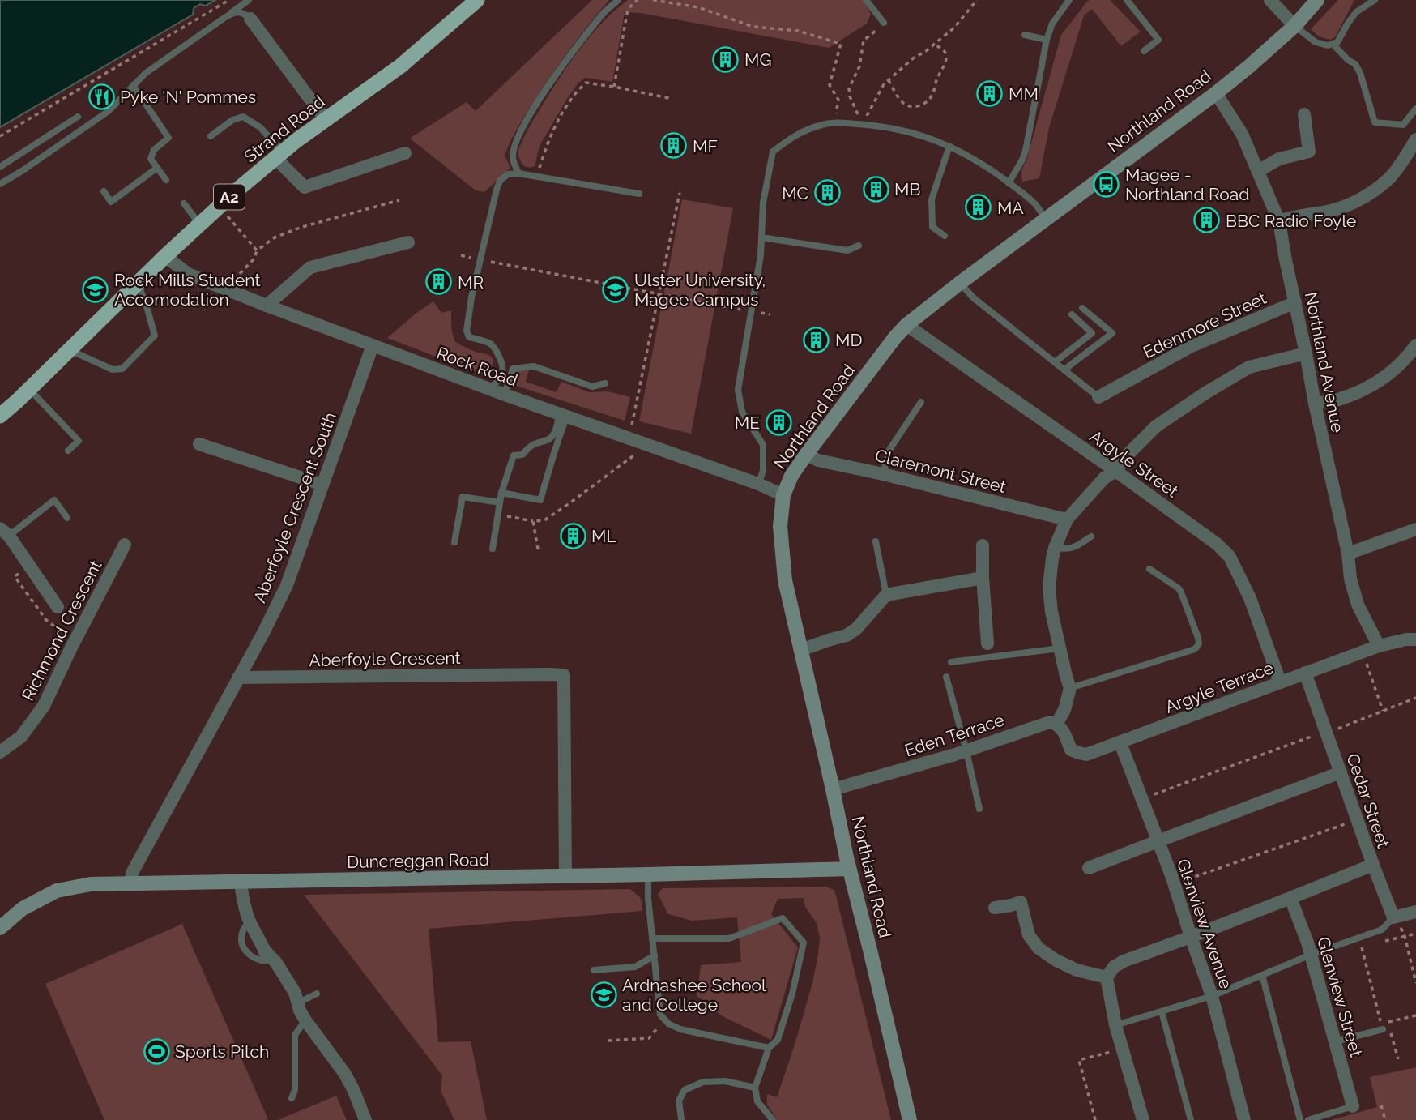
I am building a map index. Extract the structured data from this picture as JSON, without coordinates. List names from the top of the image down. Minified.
{"streets":{"highway":["Strand Road","A2"],"main road":["Northland Road","Duncreggan Road"],"street":["Edenmore Street","Northland Avenue","Rock Road","Argyle Street","Claremont Street","Aberfoyle Crescent South","Richmond Crescent","Aberfoyle Crescent","Argyle Terrace","Eden Terrace","Cedar Street","Glenview Avenue","Glenview Street"]},"crossings":[["Northland Road","Northland Avenue"],["Northland Road","Rock Road"],["Northland Road","Argyle Street"],["Northland Road","Claremont Street"],["Northland Road","Eden Terrace"],["Northland Road","Duncreggan Road"],["Strand Road","Rock Road"],["Edenmore Street","Northland Avenue"],["Northland Avenue","Argyle Terrace"],["Rock Road","Aberfoyle Crescent South"],["Argyle Street","Argyle Terrace"],["Aberfoyle Crescent South","Aberfoyle Crescent"],["Aberfoyle Crescent","Duncreggan Road"],["Argyle Terrace","Eden Terrace"],["Argyle Terrace","Cedar Street"],["Argyle Terrace","Glenview Avenue"]],"places":{"building":["MG","MM","MF","MB","MC","MA","BBC Radio Foyle","MR","MD","ME","ML"],"restaurant":["Pyke 'N' Pommes"],"bus stop":["Magee - Northland Road"],"school or university":["Rock Mills Student Accomodation","Ulster University, Magee Campus","Ardnashee School and College"],"sports":["Sports Pitch"]}}
